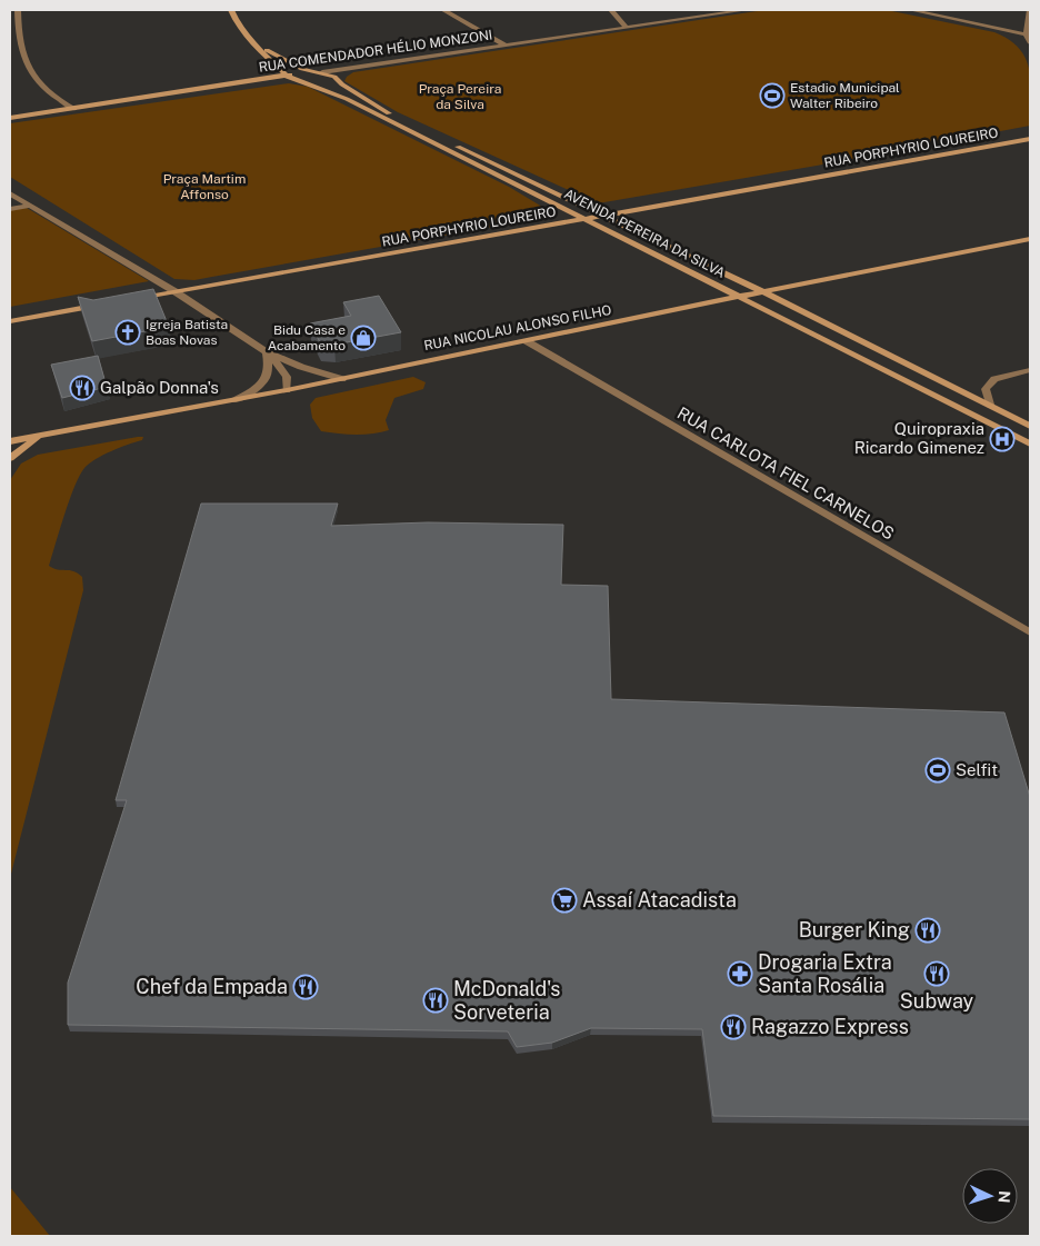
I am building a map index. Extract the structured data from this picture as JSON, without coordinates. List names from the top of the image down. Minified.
{"streets":{"main road":["RUA COMENDADOR HÉLIO MONZONI","RUA PORPHYRIO LOUREIRO","AVENIDA PEREIRA DA SILVA","RUA NICOLAU ALONSO FILHO"],"street":["RUA CARLOTA FIEL CARNELOS"]},"crossings":[["RUA COMENDADOR HÉLIO MONZONI","AVENIDA PEREIRA DA SILVA"],["RUA PORPHYRIO LOUREIRO","AVENIDA PEREIRA DA SILVA"],["AVENIDA PEREIRA DA SILVA","RUA NICOLAU ALONSO FILHO"],["RUA NICOLAU ALONSO FILHO","RUA CARLOTA FIEL CARNELOS"]],"parks":["Praça Pereira da Silva","Praça Martim Affonso"],"places":{"sports":["Estadio Municipal Walter Ribeiro","Selfit"],"church":["Igreja Batista Boas Novas"],"shop":["Bidu Casa e Acabamento"],"restaurant":["Galpão Donna's","Burger King","Subway","Chef da Empada","McDonald's Sorveteria","Ragazzo Express"],"hospital":["Quiropraxia Ricardo Gimenez"],"supermarket":["Assaí Atacadista"],"pharmacy":["Drogaria Extra Santa Rosália"]},"north":"right"}
